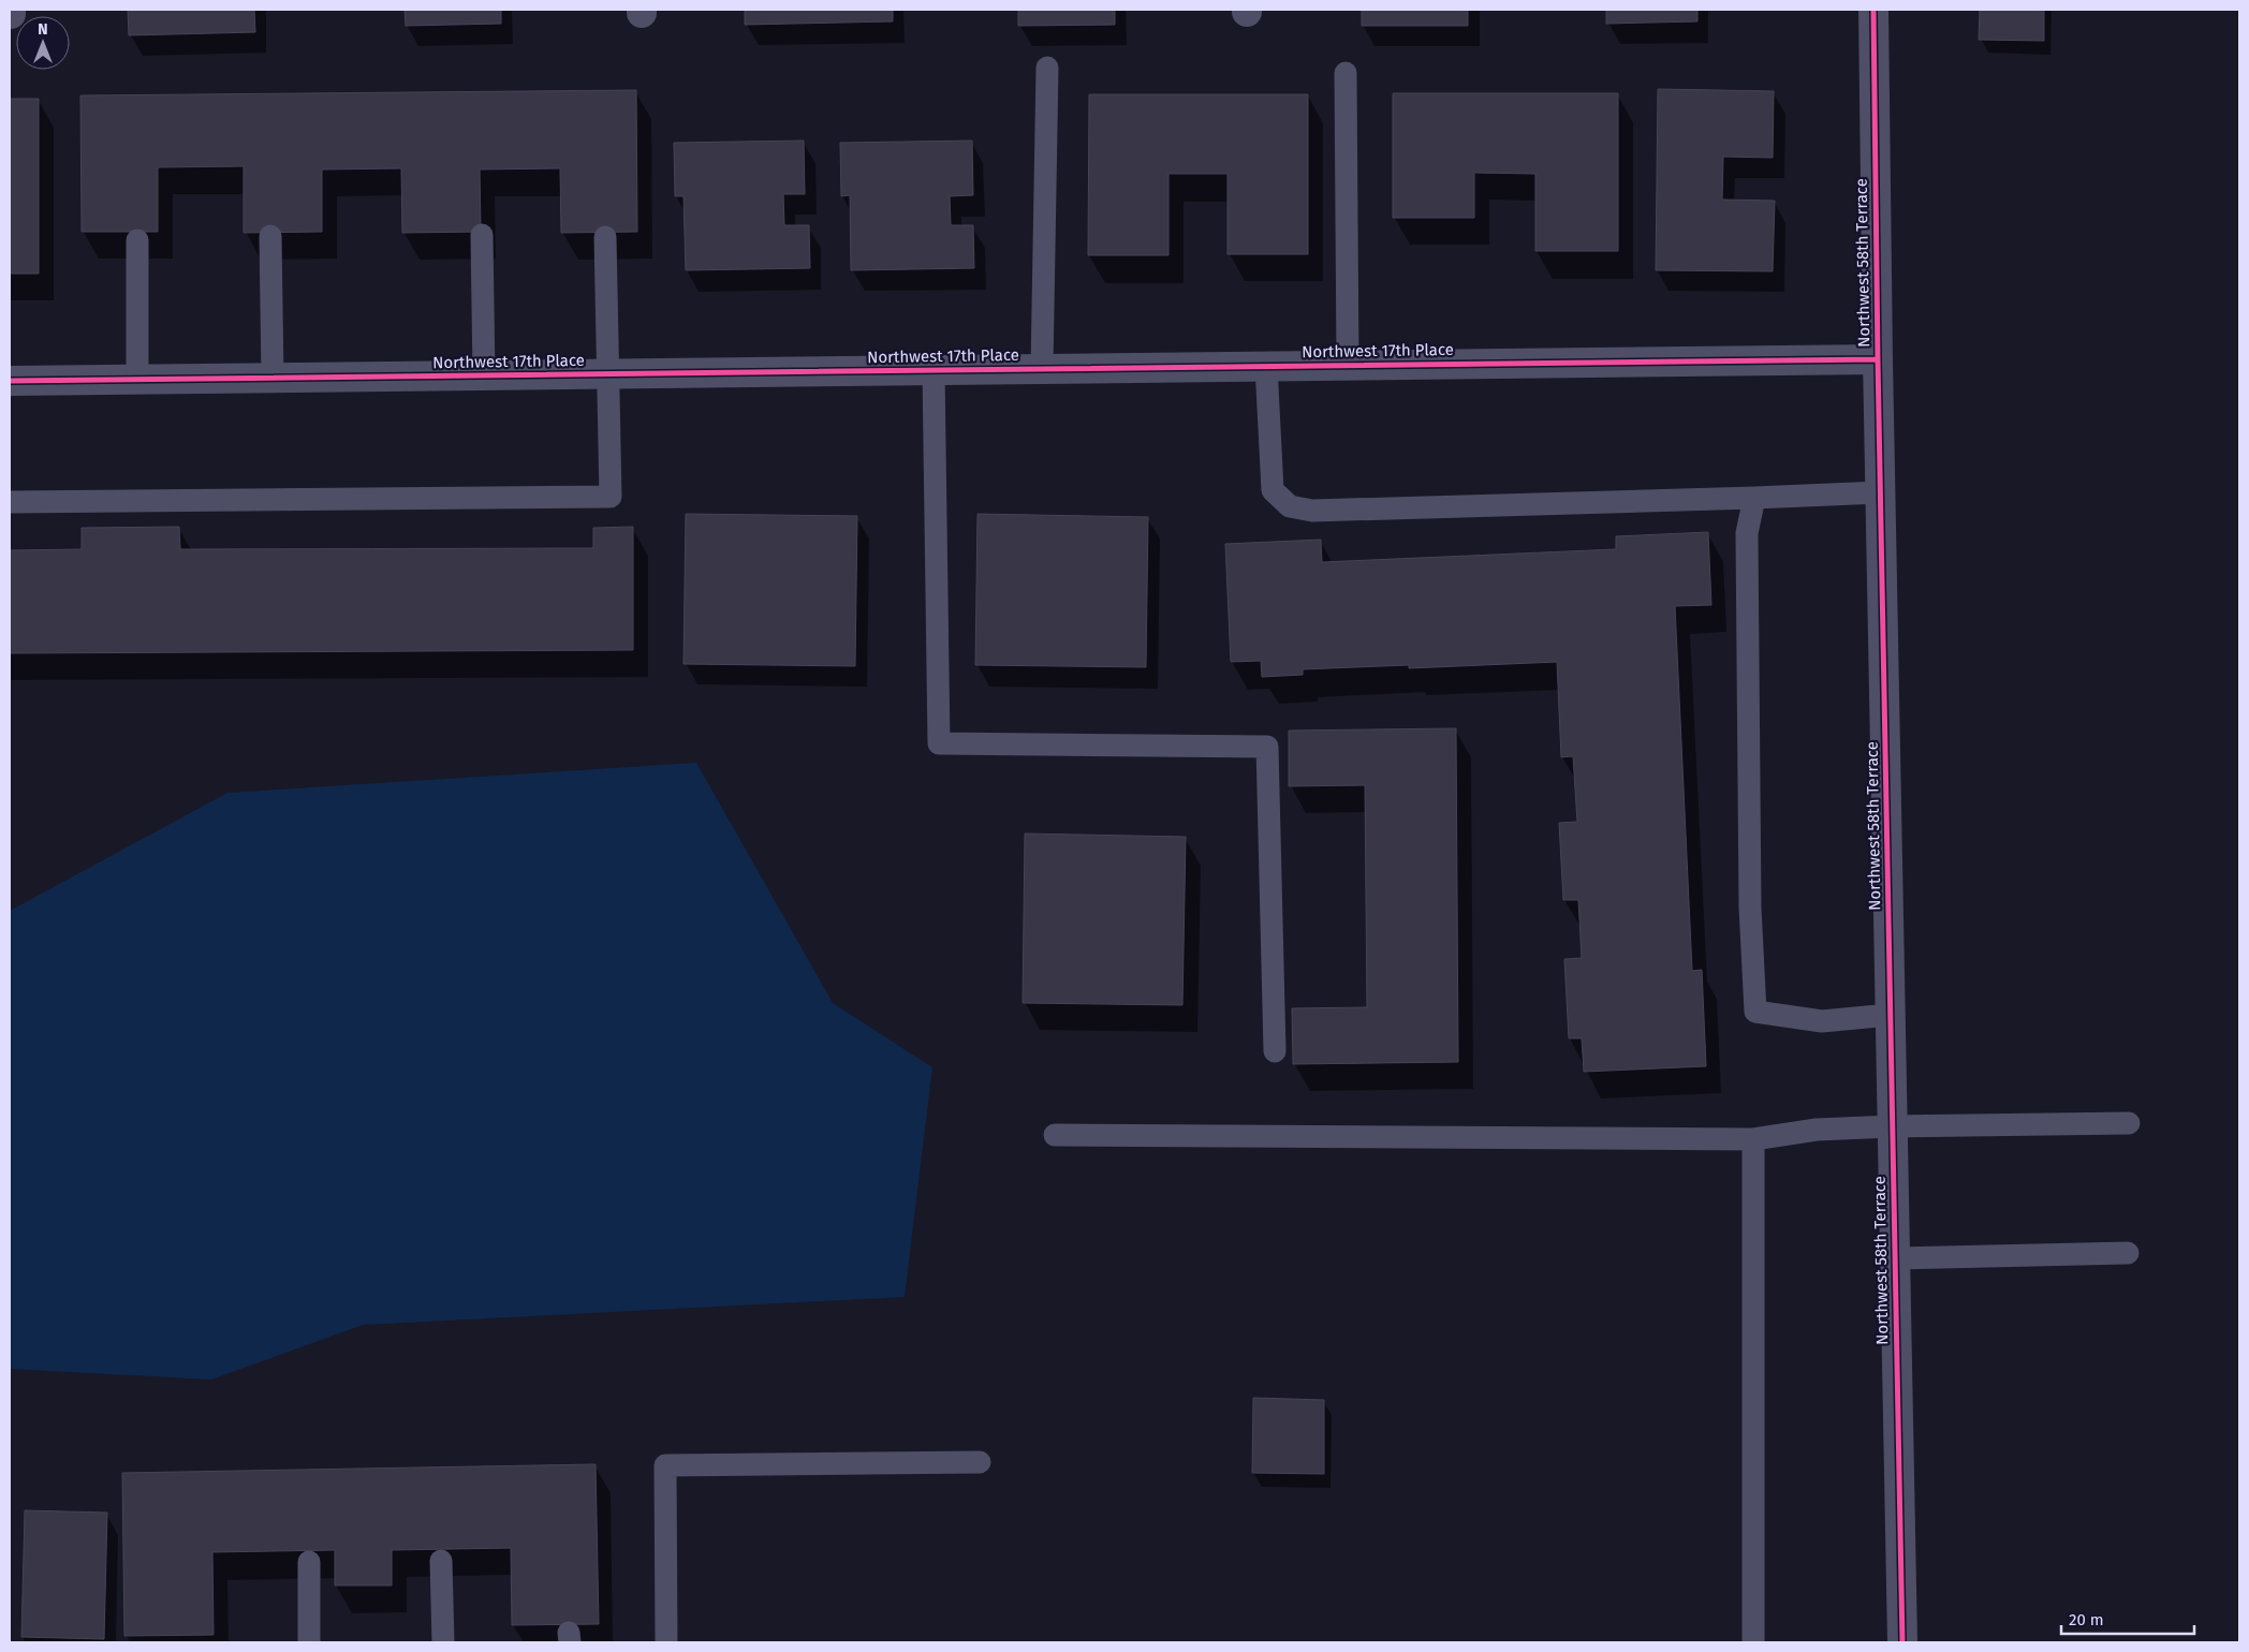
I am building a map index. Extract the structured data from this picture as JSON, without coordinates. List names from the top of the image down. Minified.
{"streets":{"street":["Northwest 58th Terrace","Northwest 17th Place"]},"crossings":[["Northwest 58th Terrace","Northwest 17th Place"]],"scale_bar":"20 m","north":"top"}
